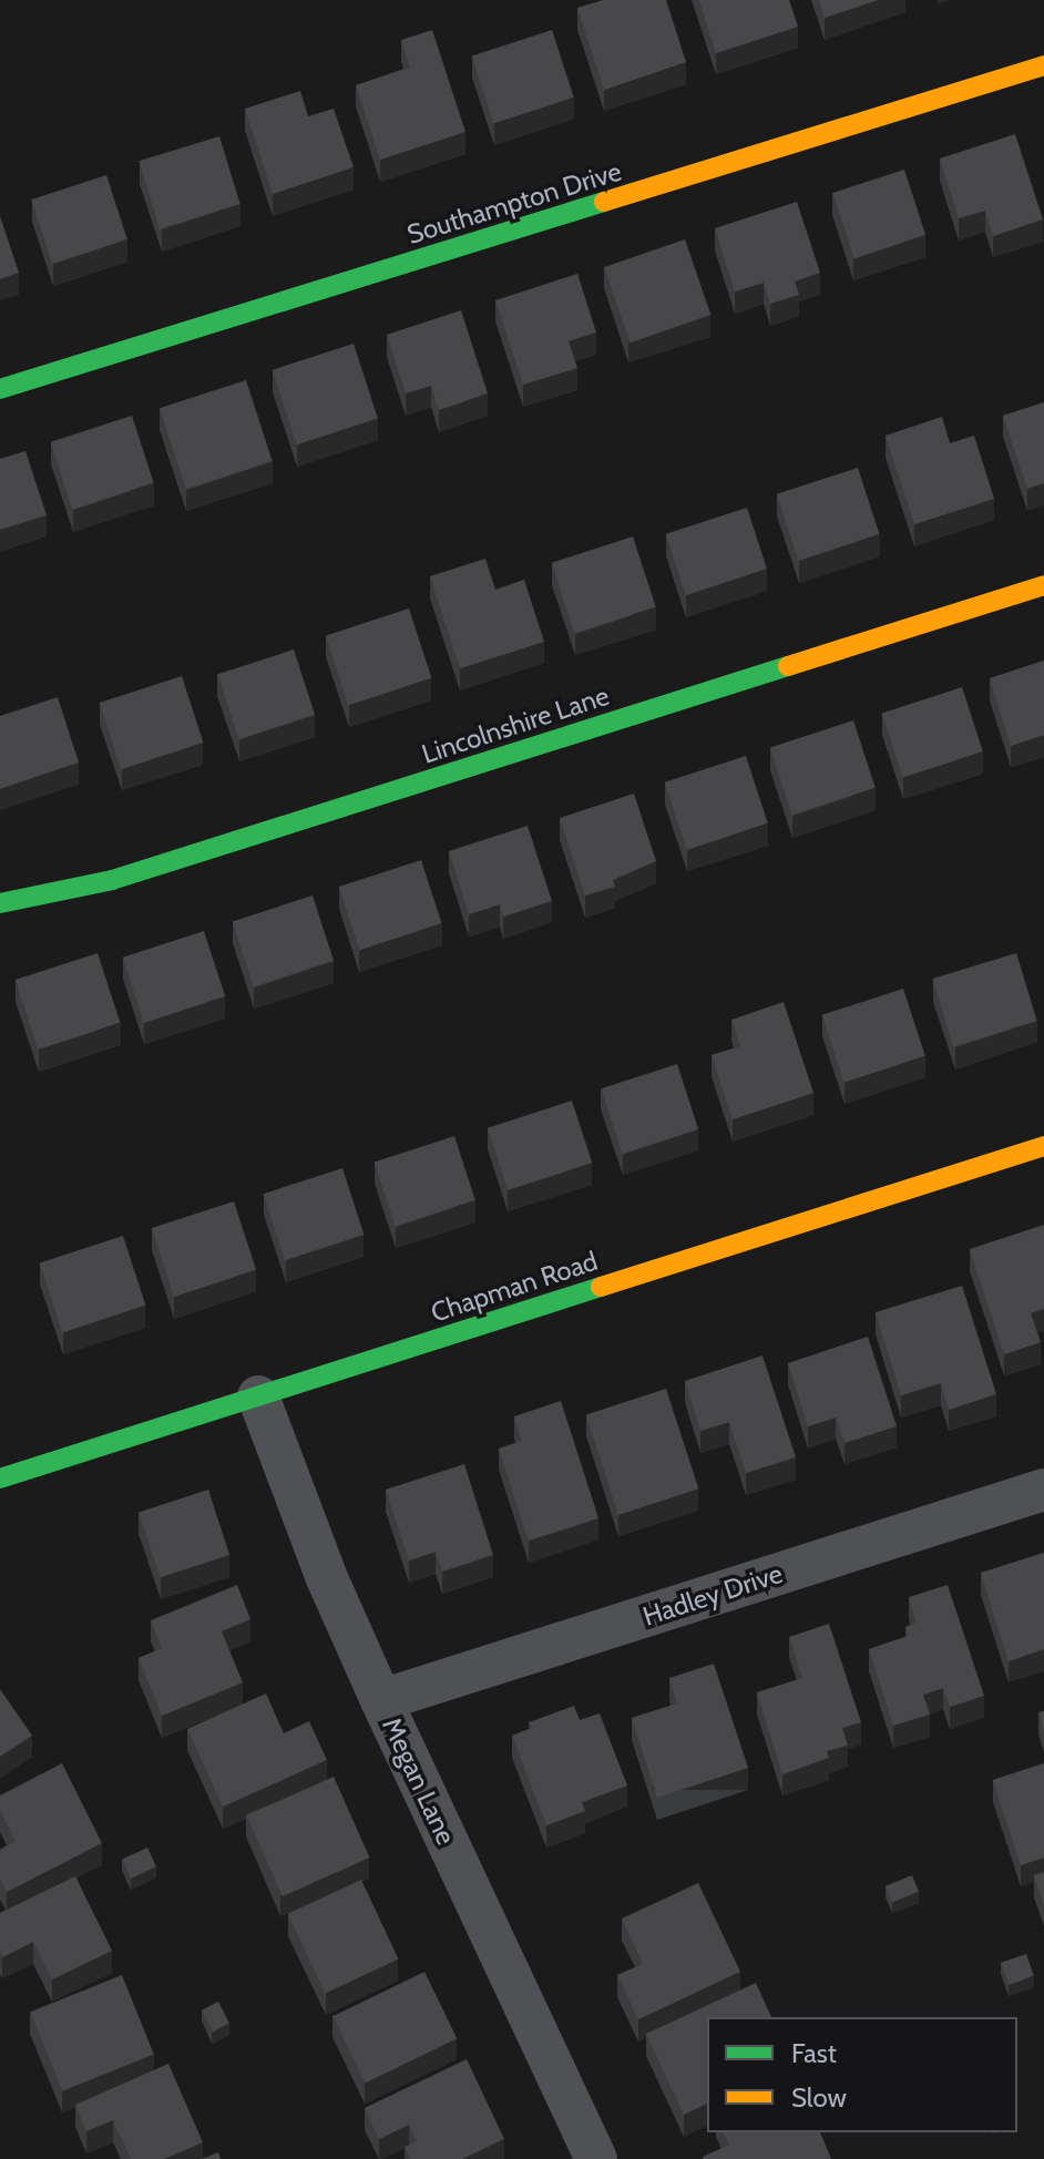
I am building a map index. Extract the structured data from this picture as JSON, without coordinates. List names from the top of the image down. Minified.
{"streets":{"street":["Southampton Drive","Lincolnshire Lane","Chapman Road","Hadley Drive","Megan Lane"]},"crossings":[["Chapman Road","Megan Lane"],["Hadley Drive","Megan Lane"]],"legend":["Fast","Slow"]}
